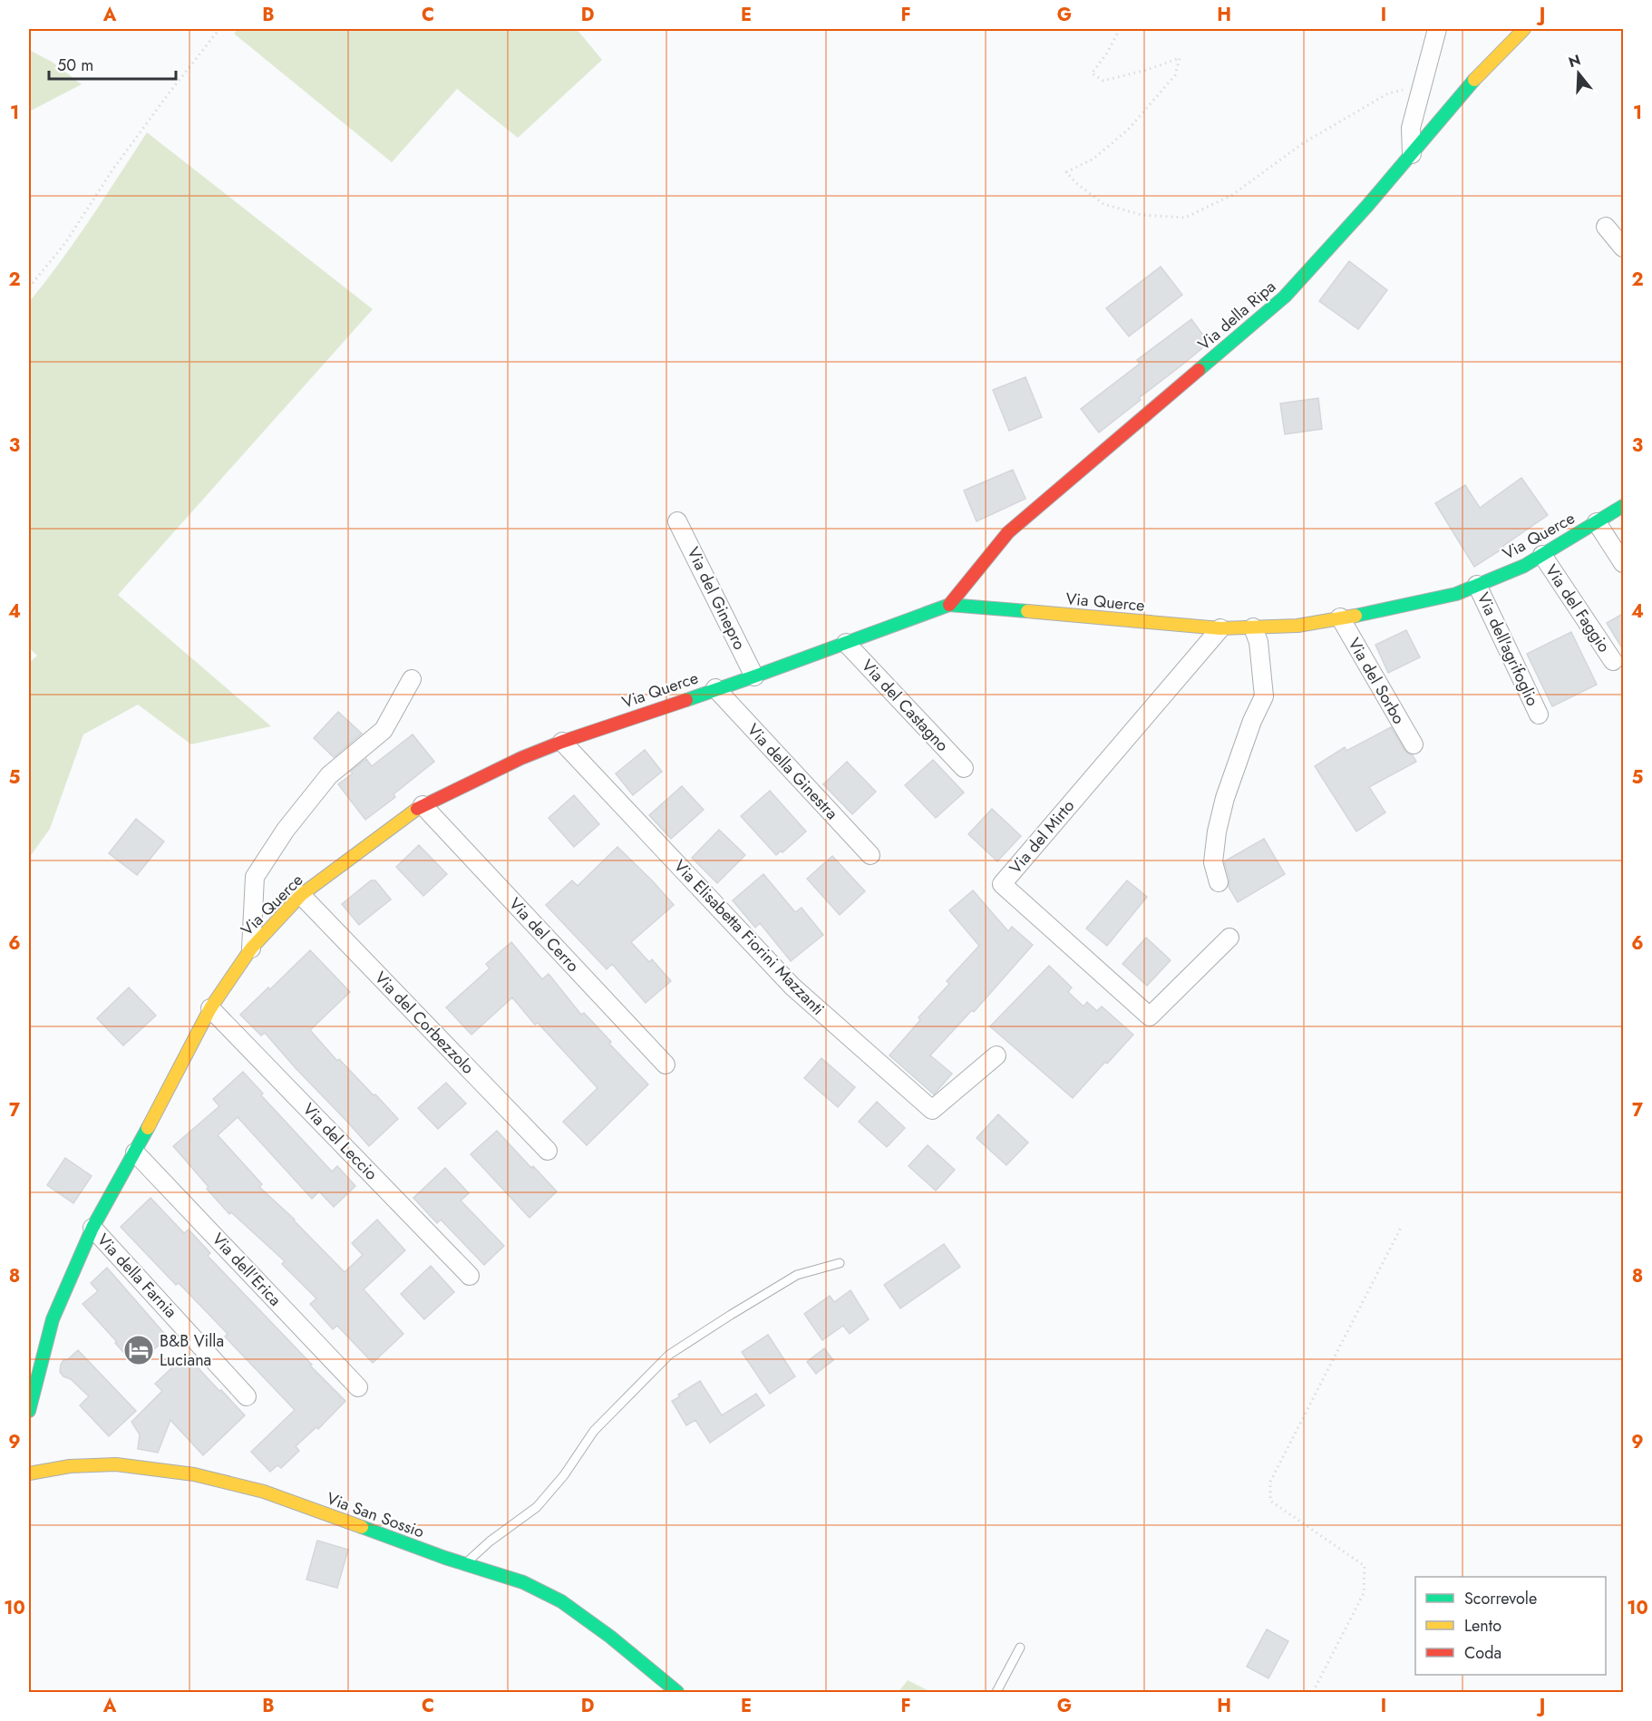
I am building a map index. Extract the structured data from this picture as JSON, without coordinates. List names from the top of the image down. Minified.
{"streets":{"street":["Via della Ripa","Via Querce","Via del Ginepro","Via del Faggio","Via dell'agrifoglio","Via del Sorbo","Via del Castagno","Via della Ginestra","Via del Mirto","Via del Cerro","Via Elisabetta Fiorini Mazzanti","Via del Corbezzolo","Via del Leccio","Via dell'Erica","Via della Farnia","Via San Sossio"]},"crossings":[["Via della Ripa","Via Querce"],["Via Querce","Via del Ginepro"],["Via Querce","Via del Faggio"],["Via Querce","Via dell'agrifoglio"],["Via Querce","Via del Sorbo"],["Via Querce","Via del Castagno"],["Via Querce","Via della Ginestra"],["Via Querce","Via del Mirto"],["Via Querce","Via del Cerro"],["Via Querce","Via Elisabetta Fiorini Mazzanti"],["Via Querce","Via del Corbezzolo"],["Via Querce","Via del Leccio"],["Via Querce","Via dell'Erica"],["Via Querce","Via della Farnia"]],"places":{"hotel":["B&B Villa Luciana"]},"legend":["Scorrevole","Lento","Coda"],"scale_bar":"50 m","north":"top","grid":{"columns":["A","B","C","D","E","F","G","H","I","J"],"rows":["1","2","3","4","5","6","7","8","9","10"]}}
